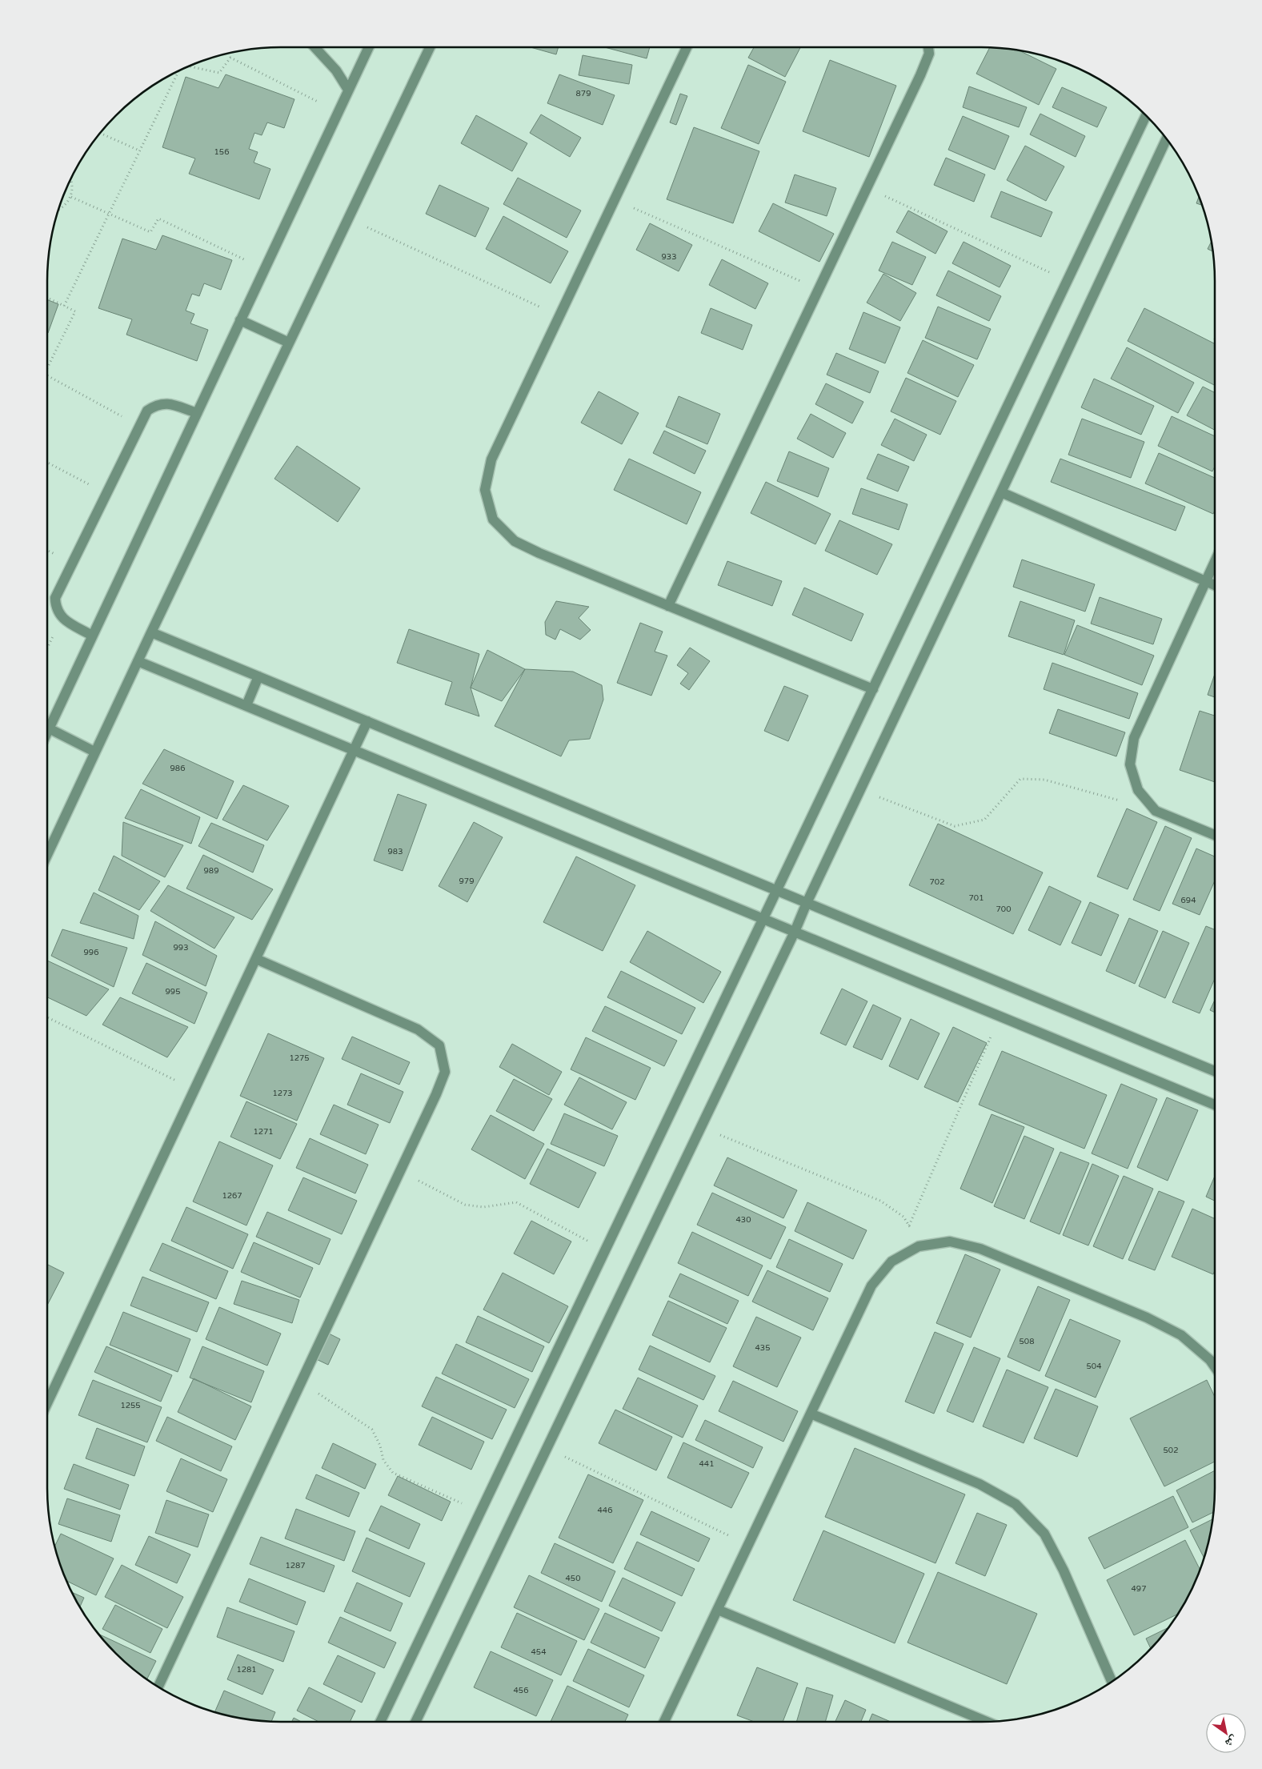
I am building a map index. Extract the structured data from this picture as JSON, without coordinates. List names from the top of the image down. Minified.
{"house_numbers":["879","156","933","986","983","989","979","702","701","694","700","993","996","995","1275","1273","1271","1267","430","508","435","504","1255","502","441","446","1287","450","497","454","1281","456"],"north":"bottom right"}
